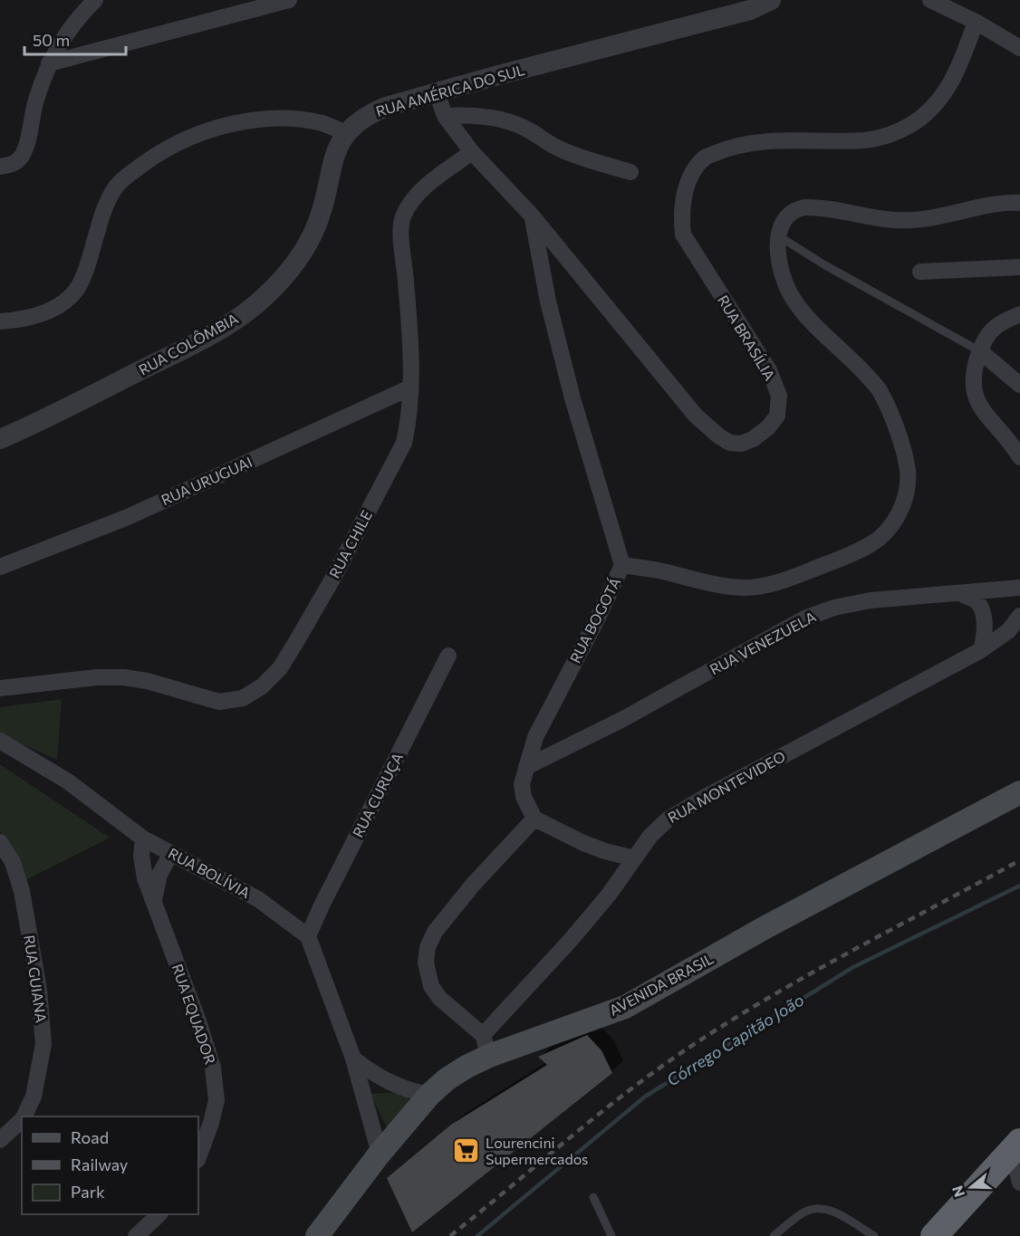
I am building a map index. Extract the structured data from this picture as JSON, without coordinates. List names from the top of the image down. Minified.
{"streets":{"main road":["AVENIDA BRASIL"],"street":["RUA AMÉRICA DO SUL","RUA BRASÍLIA","RUA COLÔMBIA","RUA URUGUAI","RUA CHILE","RUA BOGOTÁ","RUA VENEZUELA","RUA MONTEVIDEO","RUA CURUÇA","RUA BOLÍVIA","RUA GUIANA","RUA EQUADOR"]},"crossings":[["RUA AMÉRICA DO SUL","RUA BRASÍLIA"],["RUA AMÉRICA DO SUL","RUA COLÔMBIA"],["RUA BRASÍLIA","RUA CHILE"],["RUA BRASÍLIA","RUA BOGOTÁ"],["RUA URUGUAI","RUA CHILE"],["RUA BOGOTÁ","RUA VENEZUELA"],["RUA MONTEVIDEO","AVENIDA BRASIL"],["RUA CURUÇA","RUA BOLÍVIA"],["RUA BOLÍVIA","RUA EQUADOR"]],"water":["Córrego Capitão João"],"places":{"supermarket":["Lourencini Supermercados"]},"legend":["Road","Railway","Park"],"scale_bar":"50 m","north":"left"}
